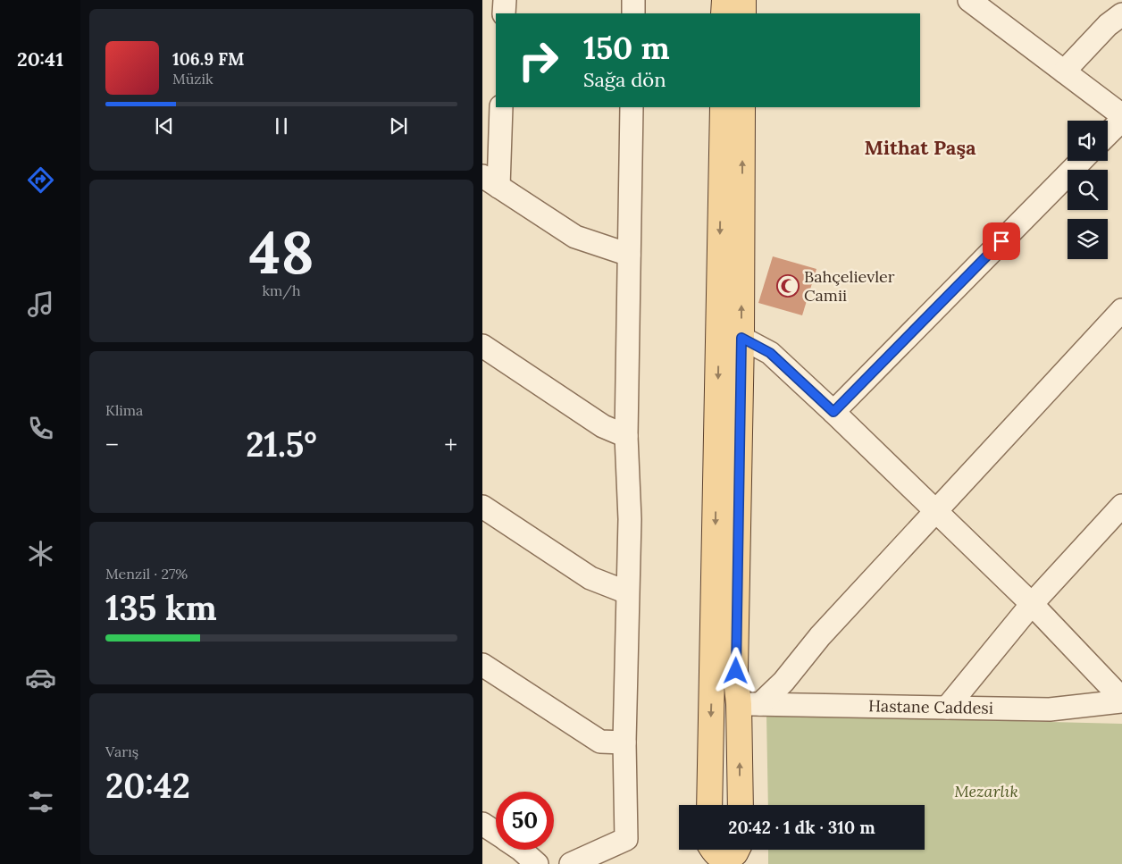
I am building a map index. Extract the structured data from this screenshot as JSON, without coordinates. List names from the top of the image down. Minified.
{"streets":{"street":["Hastane Caddesi"]},"districts":["Mithat Paşa"],"parks":["Mezarlık"],"places":{"mosque":["Bahçelievler Camii"]},"page":{"tabs":"20:41","turn":["150 m","Sağa dön"],"song":["106.9 FM","Müzik"],"tile":[["48","km/h"],"Klima",["Menzil · 27%","135 km"],["Varış","20:42"]],"heat":["−","21.5°","+"],"limit":"50","trip":"20:42 · 1 dk · 310 m"}}
